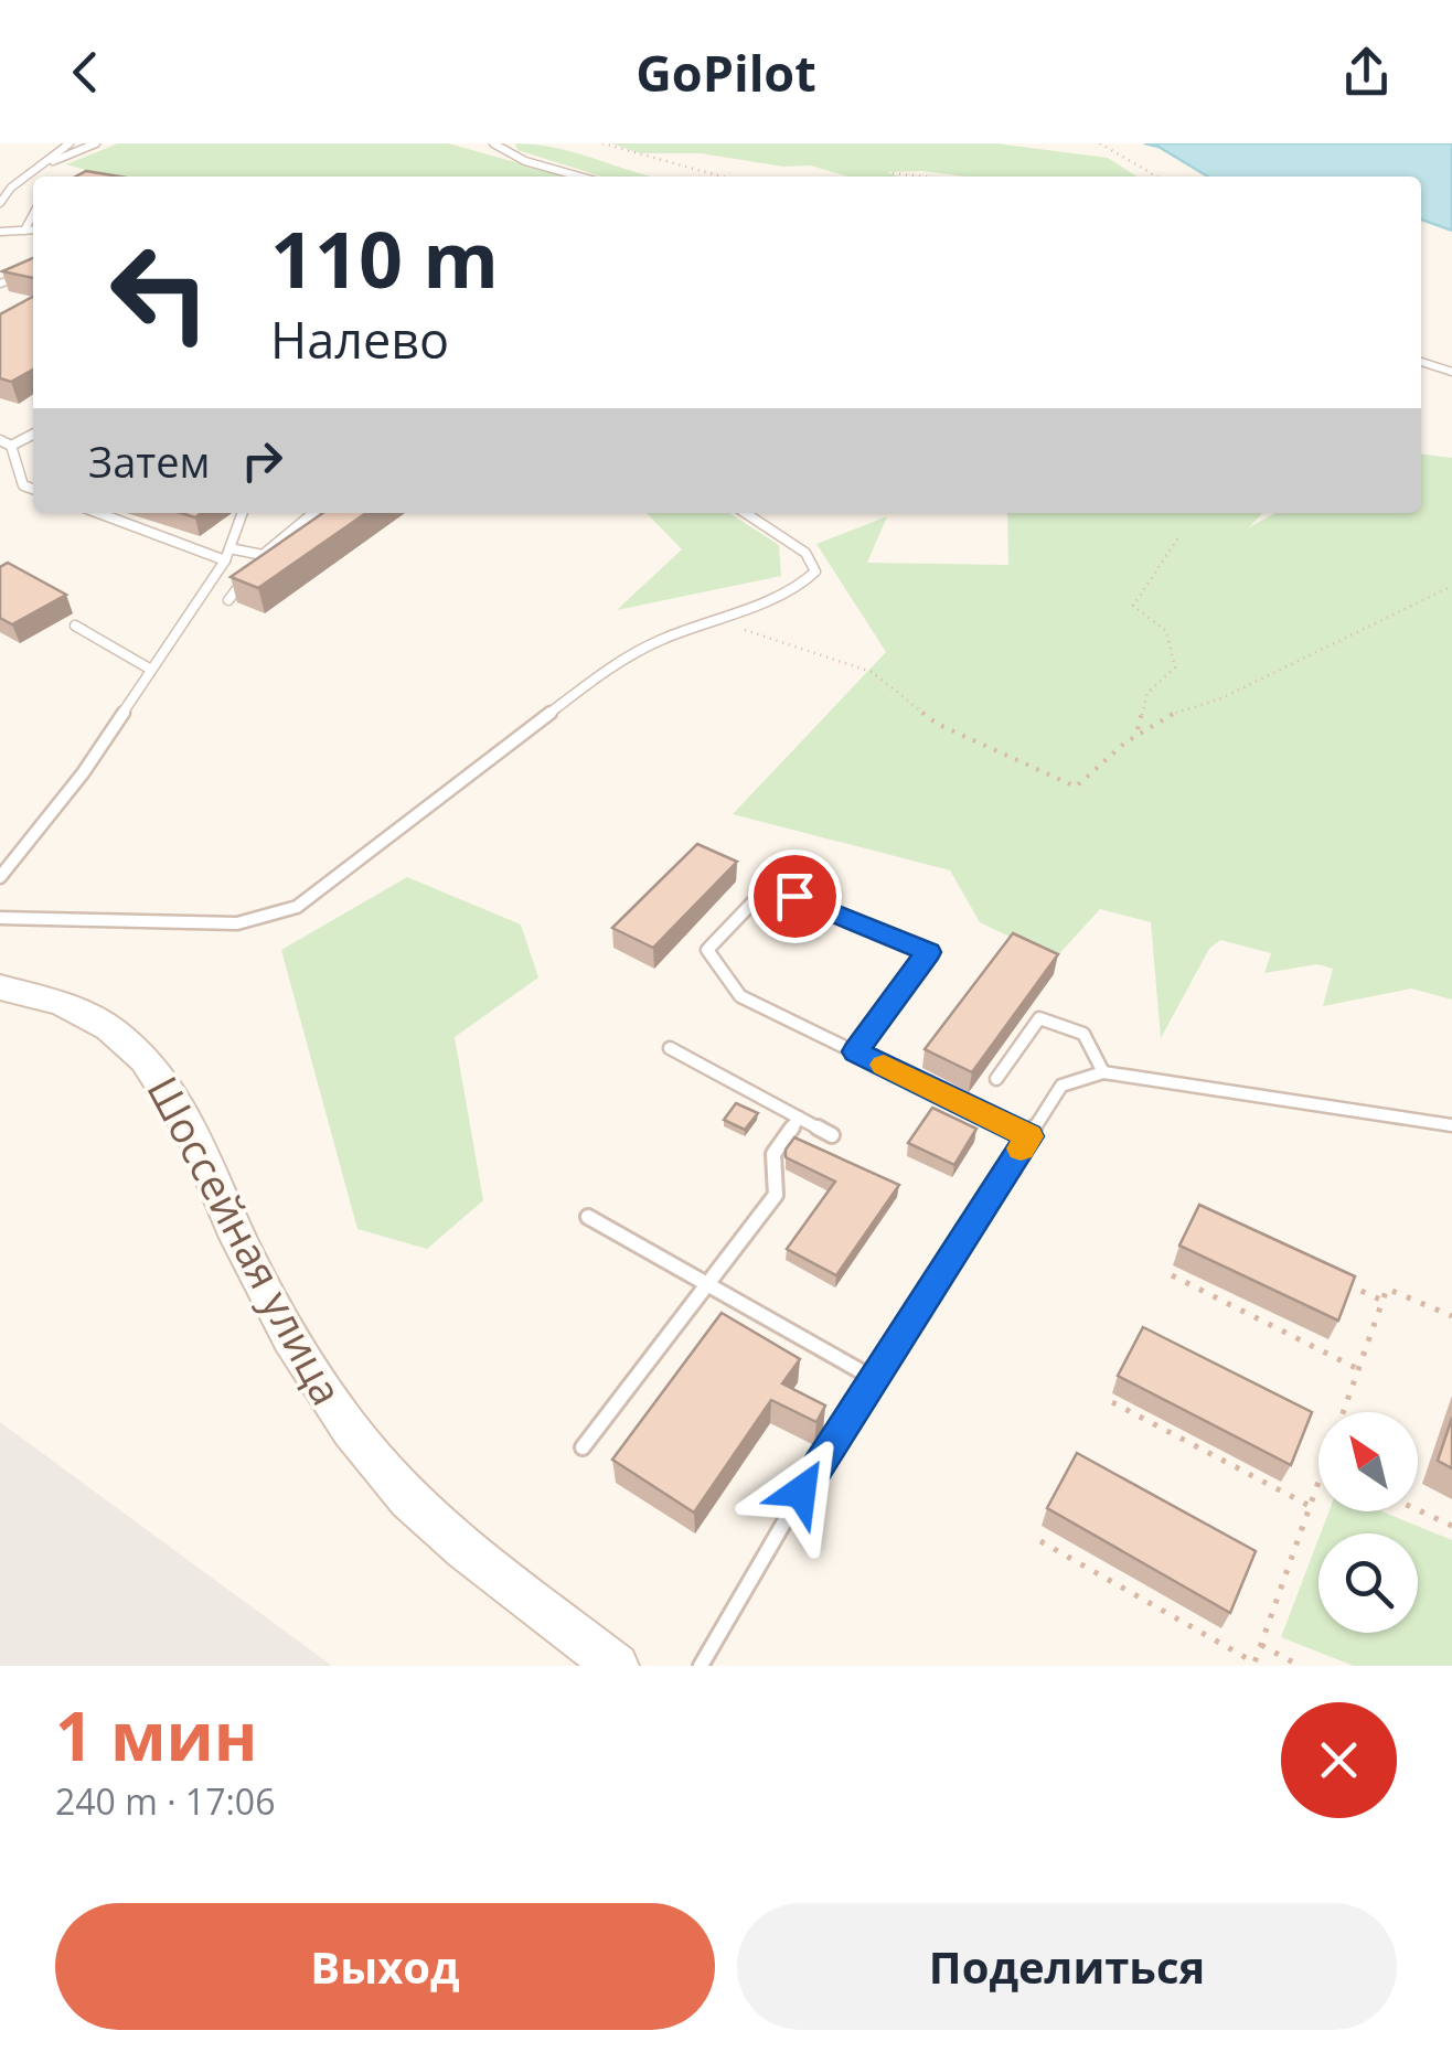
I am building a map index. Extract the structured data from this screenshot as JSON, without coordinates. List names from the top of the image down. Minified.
{"streets":{"main road":["Шоссейная улица"]},"north":"top left","page":{"header":"GoPilot","turn":["110 m","Налево"],"then":"Затем","heading":["1 мин","240 m · 17:06"],"buttons":["Выход","Поделиться"]}}
